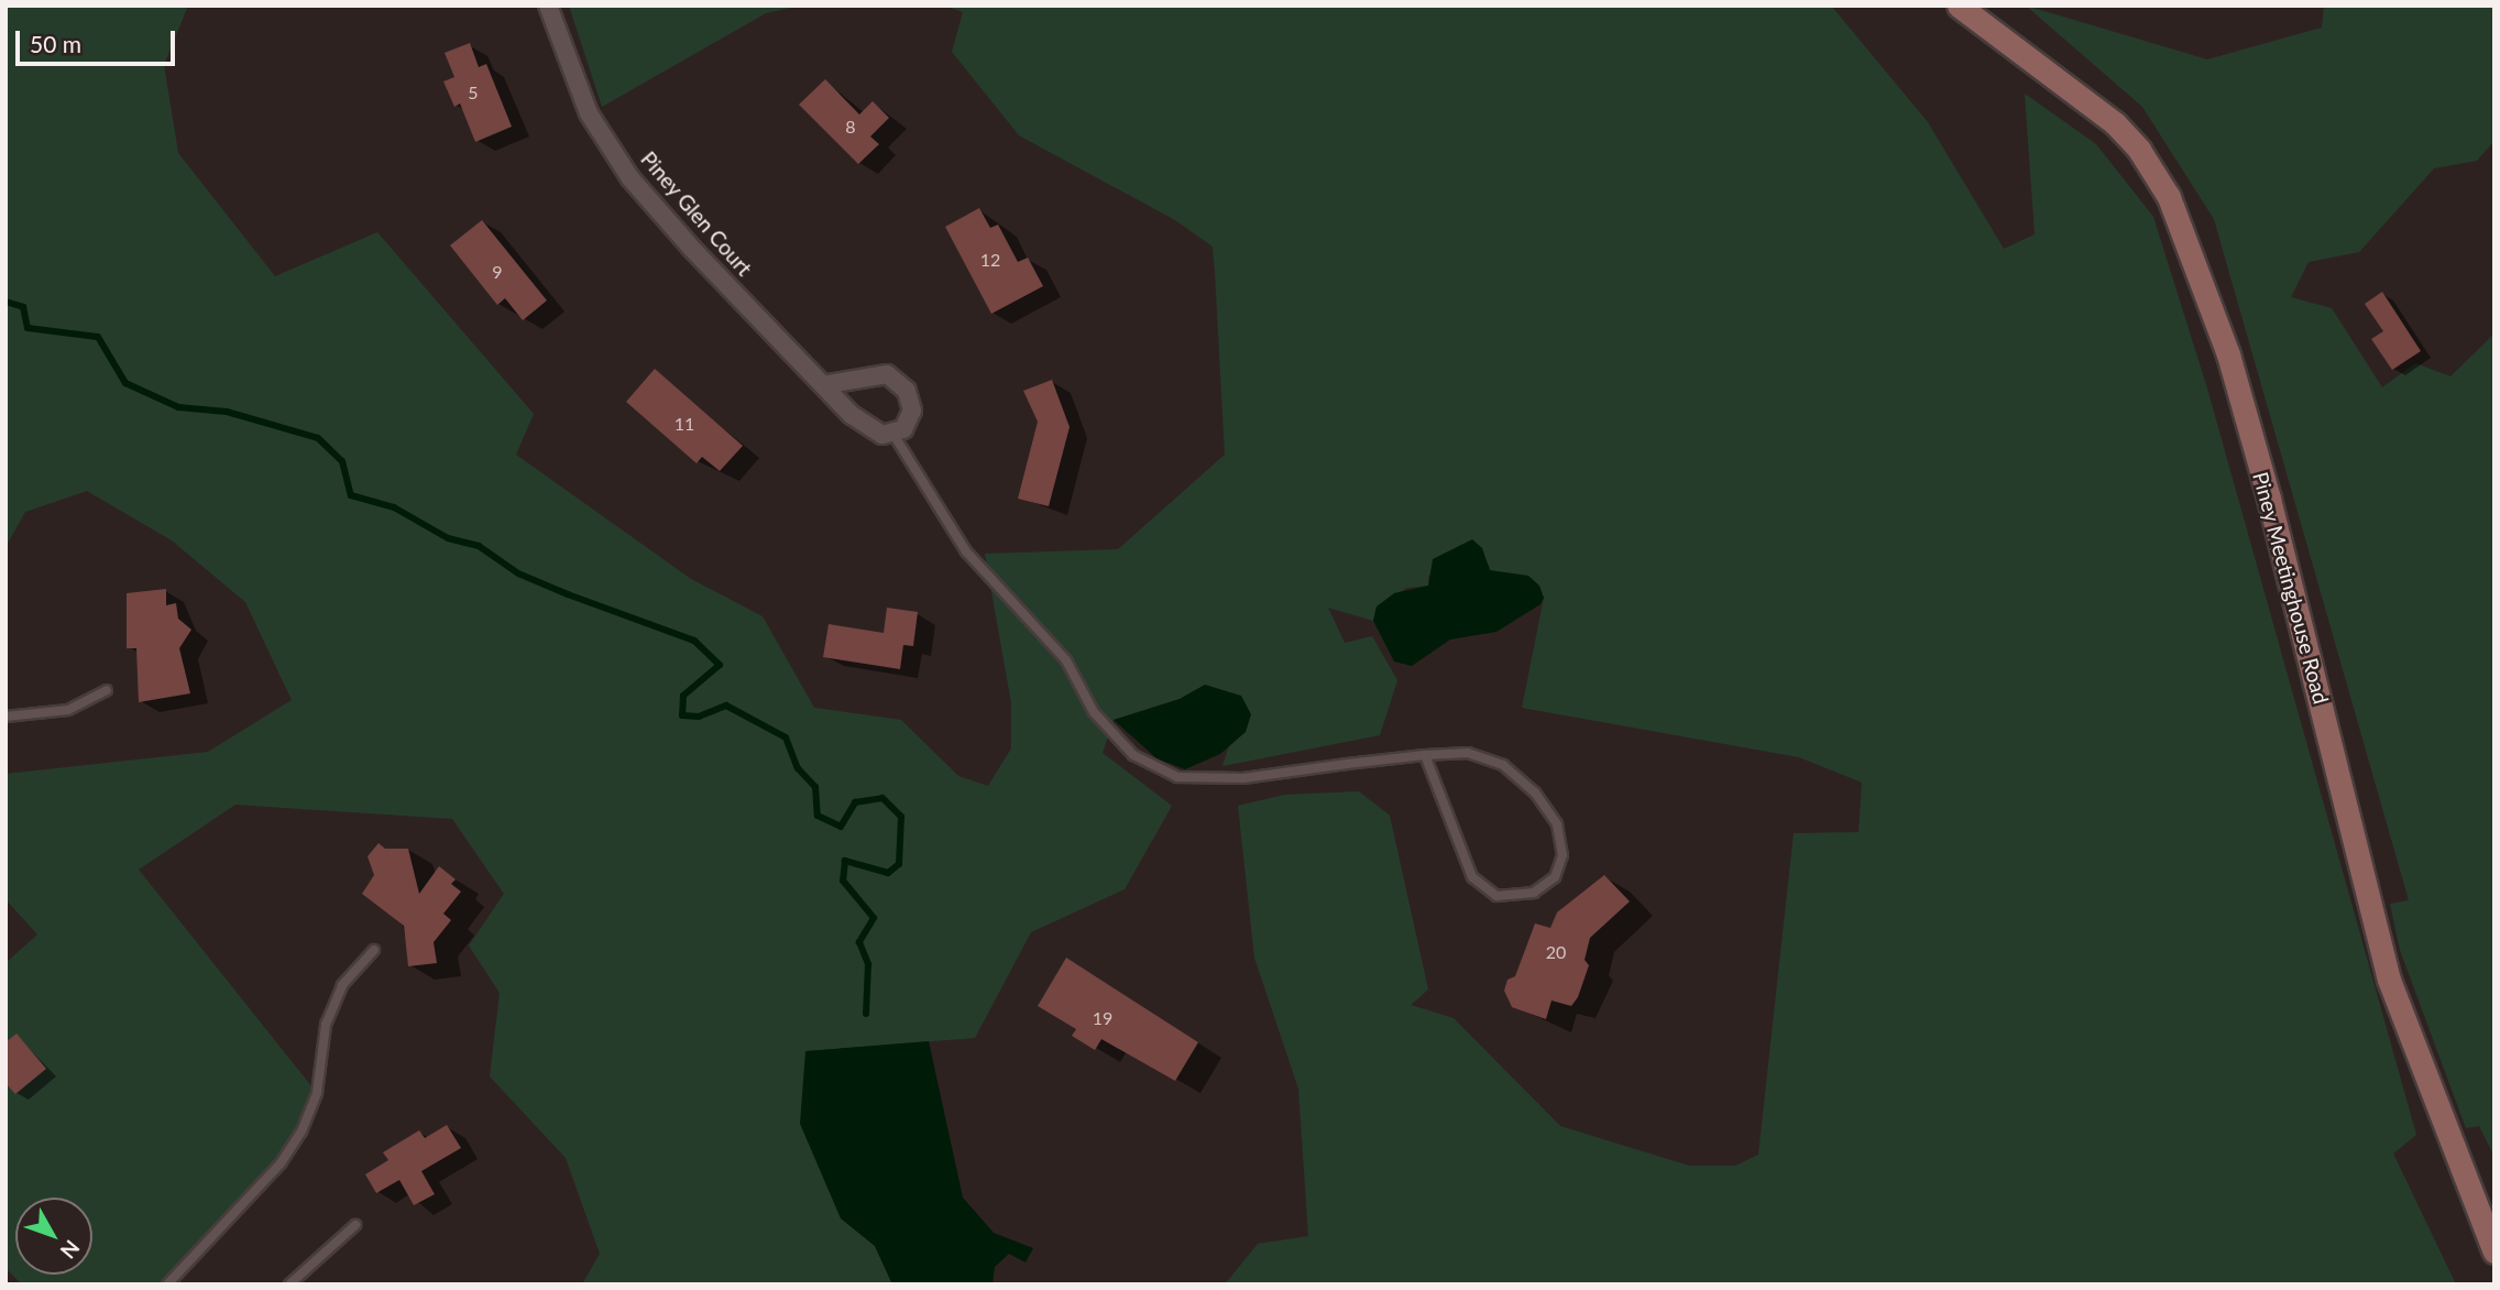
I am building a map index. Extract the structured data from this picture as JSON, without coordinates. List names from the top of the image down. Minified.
{"streets":{"main road":["Piney Meetinghouse Road"],"street":["Piney Glen Court"]},"house_numbers":["5","8","12","9","11","20","19"],"scale_bar":"50 m","north":"bottom right"}
